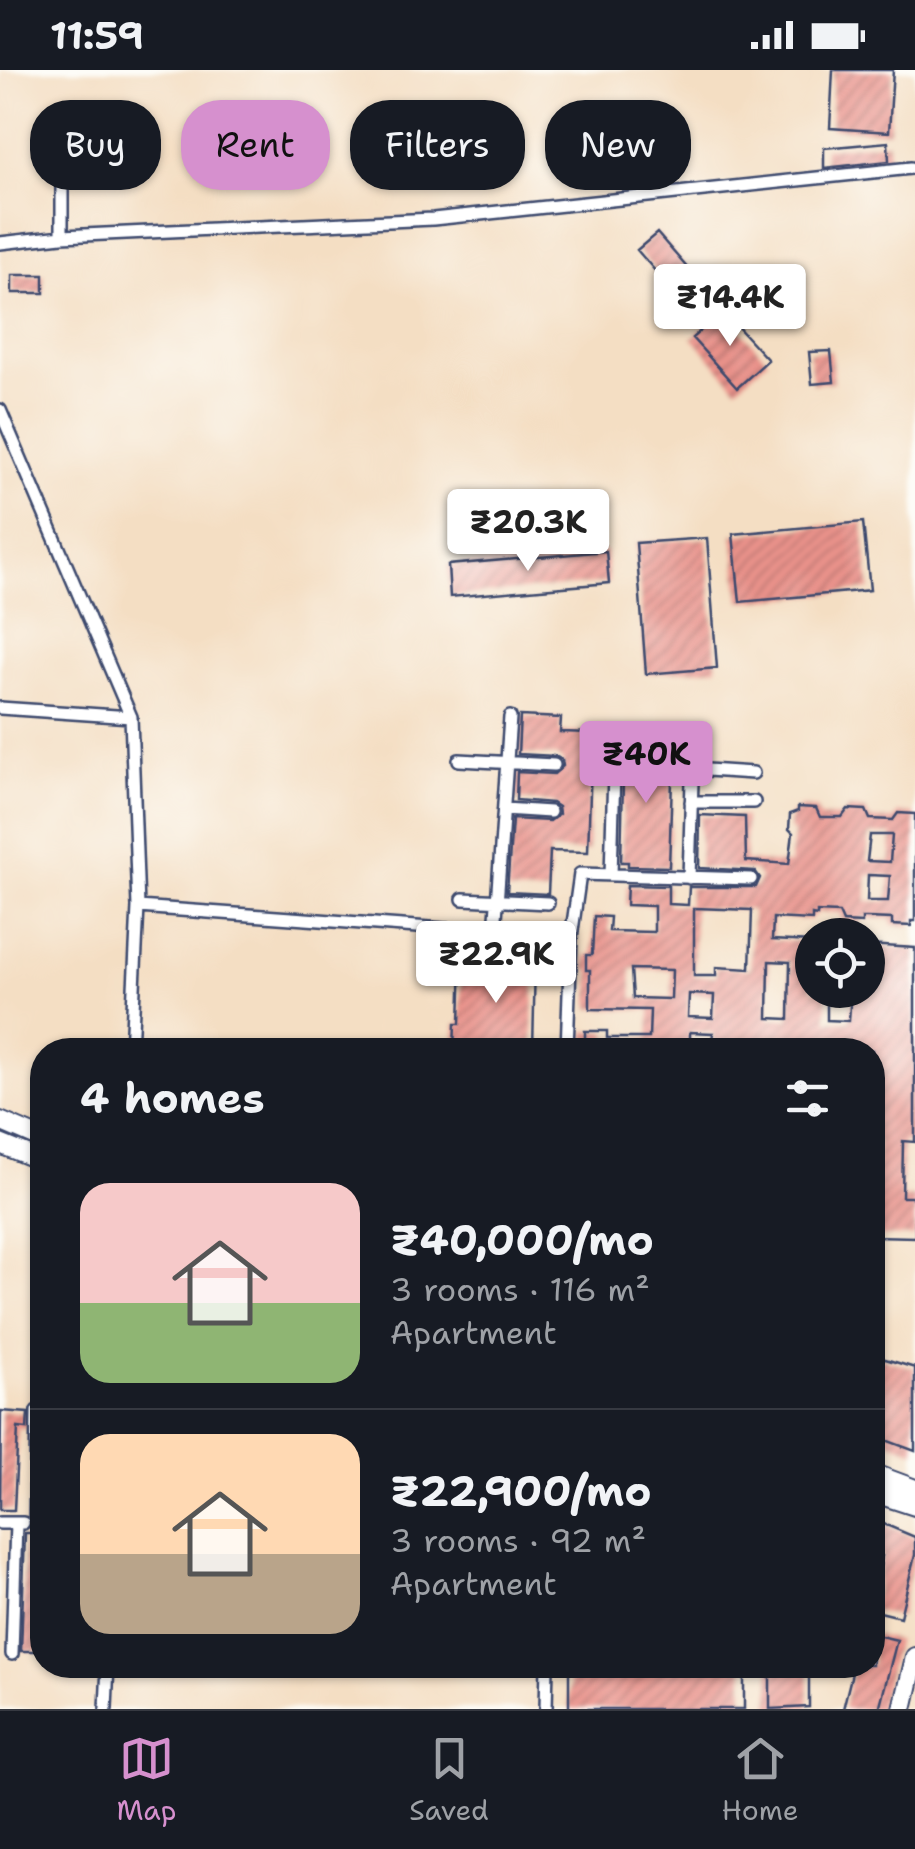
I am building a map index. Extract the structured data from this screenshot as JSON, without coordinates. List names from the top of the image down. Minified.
{"page":{"status":"11:59","chip":["Buy","Rent","Filters","New"],"price":["₹14.4K","₹20.3K","₹40K","₹22.9K"],"heading":"4 homes","list":[{"name":"₹40,000/mo","note":"3 rooms · 116 m² · Apartment"},{"name":"₹22,900/mo","note":"3 rooms · 92 m² · Apartment"}],"tabs":["Map","Saved","Home"]}}
